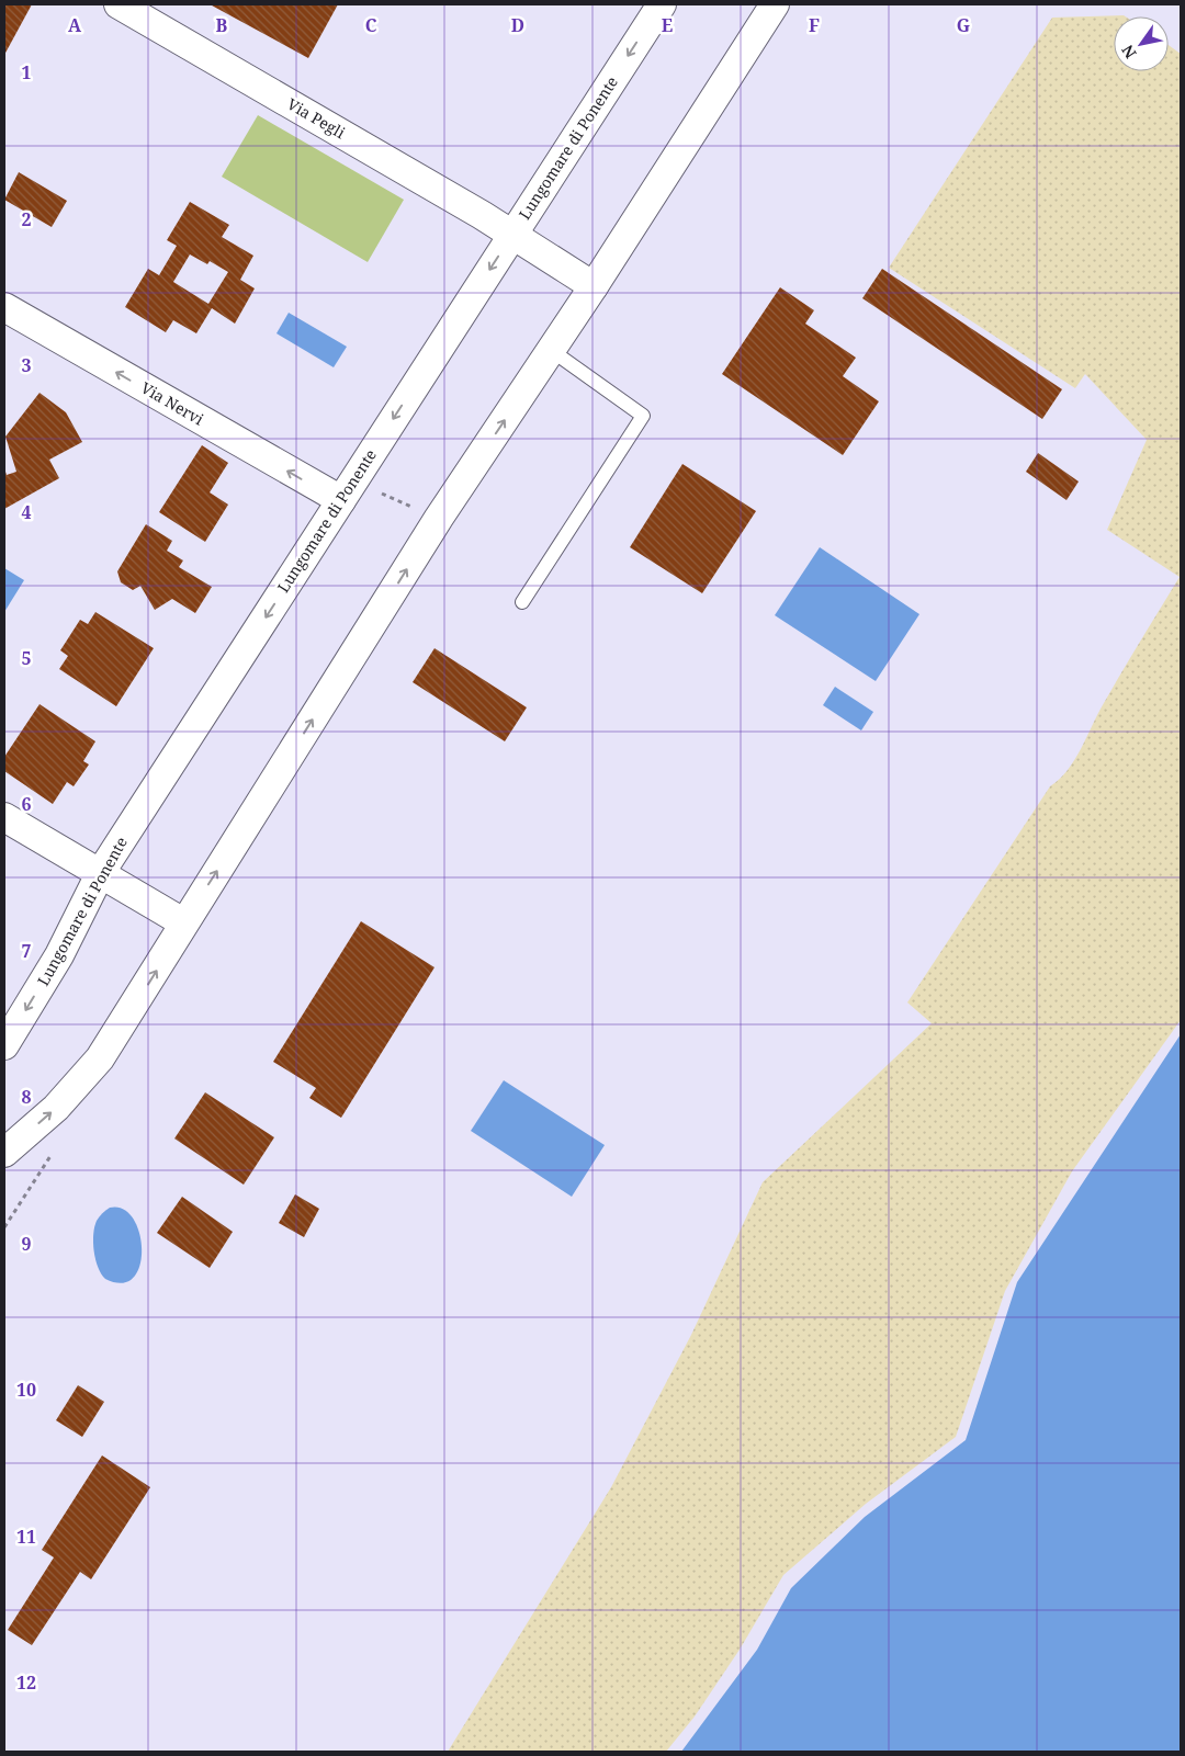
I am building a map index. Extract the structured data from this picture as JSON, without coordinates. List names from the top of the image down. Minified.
{"streets":{"street":["Via Pegli","Lungomare di Ponente","Via Nervi"]},"crossings":[["Via Pegli","Lungomare di Ponente"],["Lungomare di Ponente","Via Nervi"]],"one_way":["Via Nervi"],"north":"bottom left","grid":{"columns":["A","B","C","D","E","F","G"],"rows":["1","2","3","4","5","6","7","8","9","10","11","12"]}}
